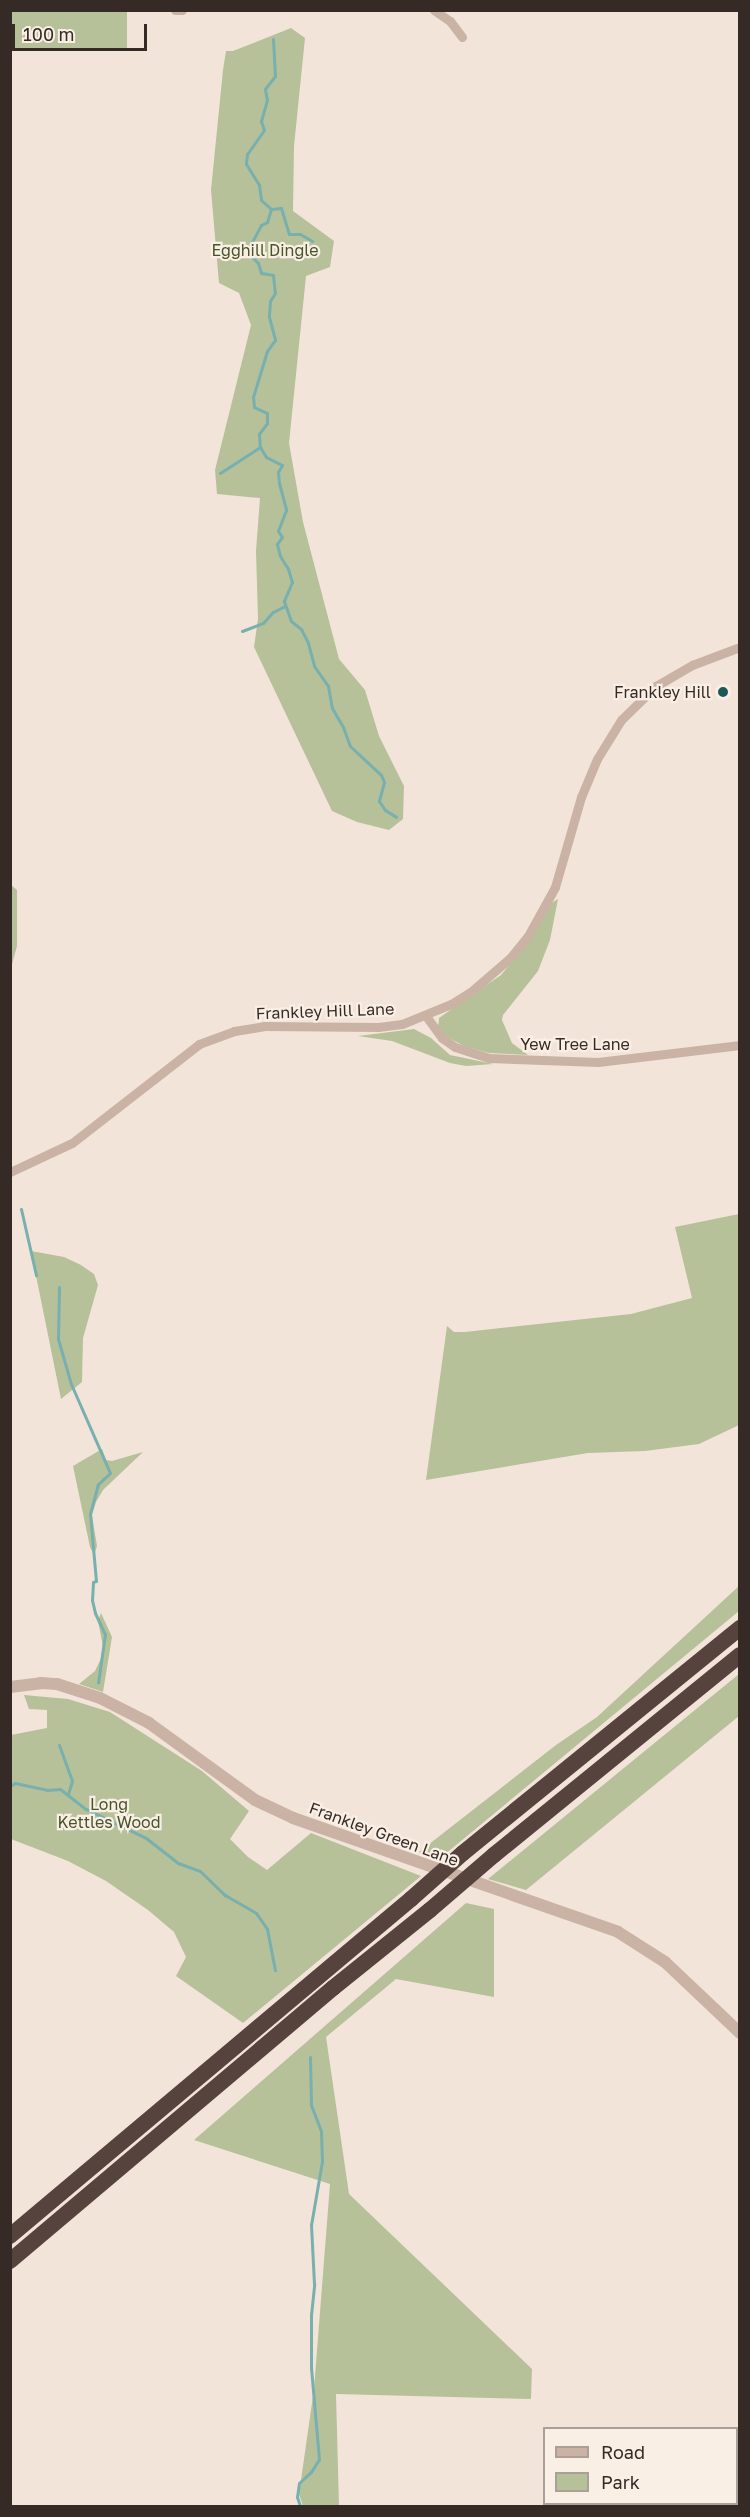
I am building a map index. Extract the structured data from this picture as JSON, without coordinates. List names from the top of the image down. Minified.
{"streets":{"street":["Frankley Hill Lane","Yew Tree Lane","Frankley Green Lane"]},"crossings":[["Frankley Hill Lane","Yew Tree Lane"]],"parks":["Egghill Dingle","Long Kettles Wood"],"places":["Frankley Hill"],"legend":["Road","Park"],"scale_bar":"100 m"}
